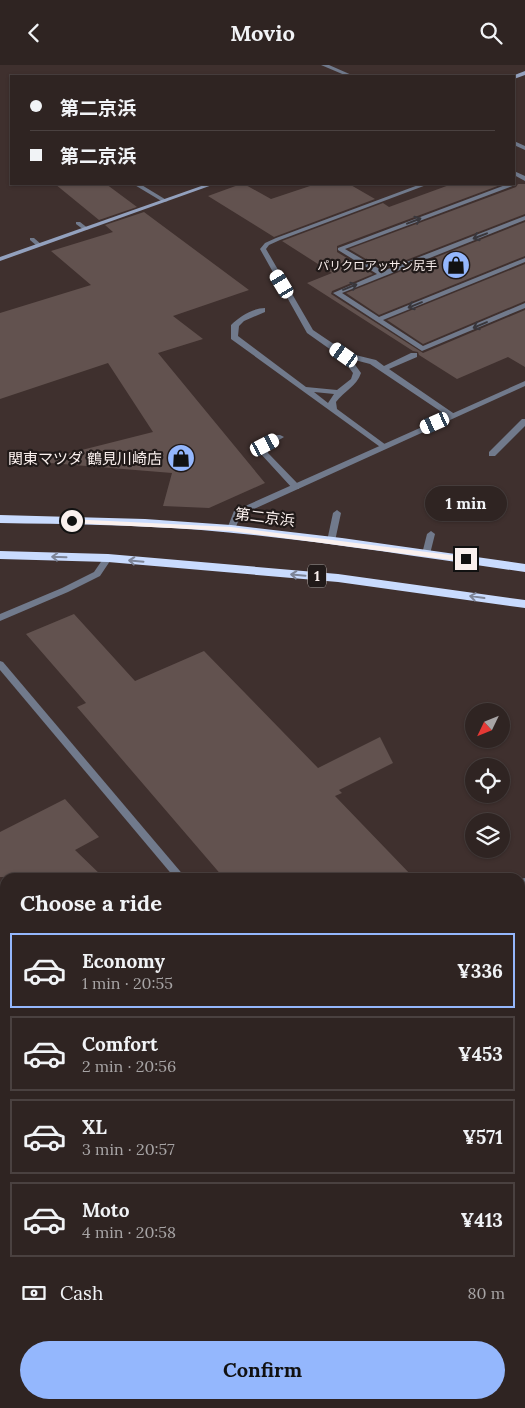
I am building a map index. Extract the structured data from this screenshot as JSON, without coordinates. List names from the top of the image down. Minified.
{"streets":{"highway":["第二京浜","1"]},"places":{"shop":["パリクロアッサン尻手","関東マツダ 鶴見川崎店"]},"north":"bottom left","page":{"header":"Movio","banner":["第二京浜","第二京浜"],"bubble":"1 min","heading":"Choose a ride","list":[{"name":"Economy","note":"1 min · 20:55","value":"¥336"},{"name":"Comfort","note":"2 min · 20:56","value":"¥453"},{"name":"XL","note":"3 min · 20:57","value":"¥571"},{"name":"Moto","note":"4 min · 20:58","value":"¥413"}],"pay":["Cash","80 m"],"buttons":"Confirm"}}
